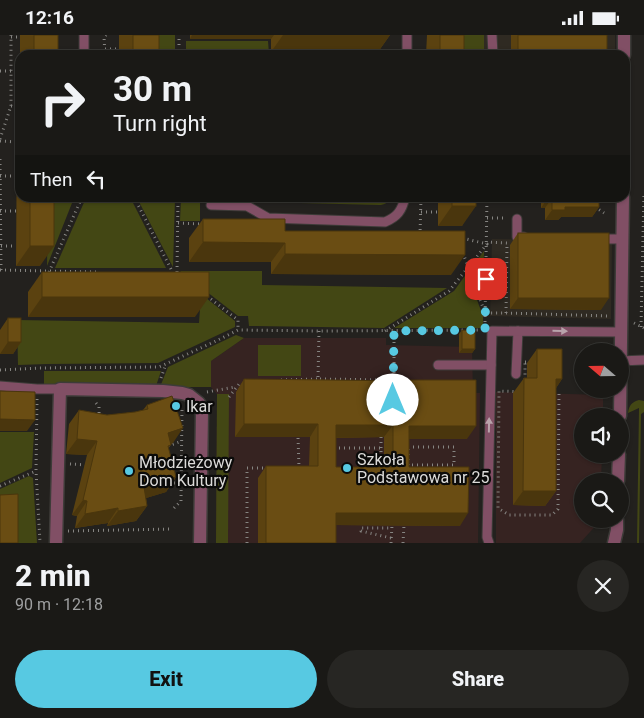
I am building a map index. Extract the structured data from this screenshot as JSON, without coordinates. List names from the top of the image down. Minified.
{"places":["Ikar","Szkoła Podstawowa nr 25","Młodzieżowy Dom Kultury"],"north":"left","page":{"status":"12:16","turn":["30 m","Turn right"],"then":"Then","heading":["2 min","90 m · 12:18"],"buttons":["Exit","Share"]}}
